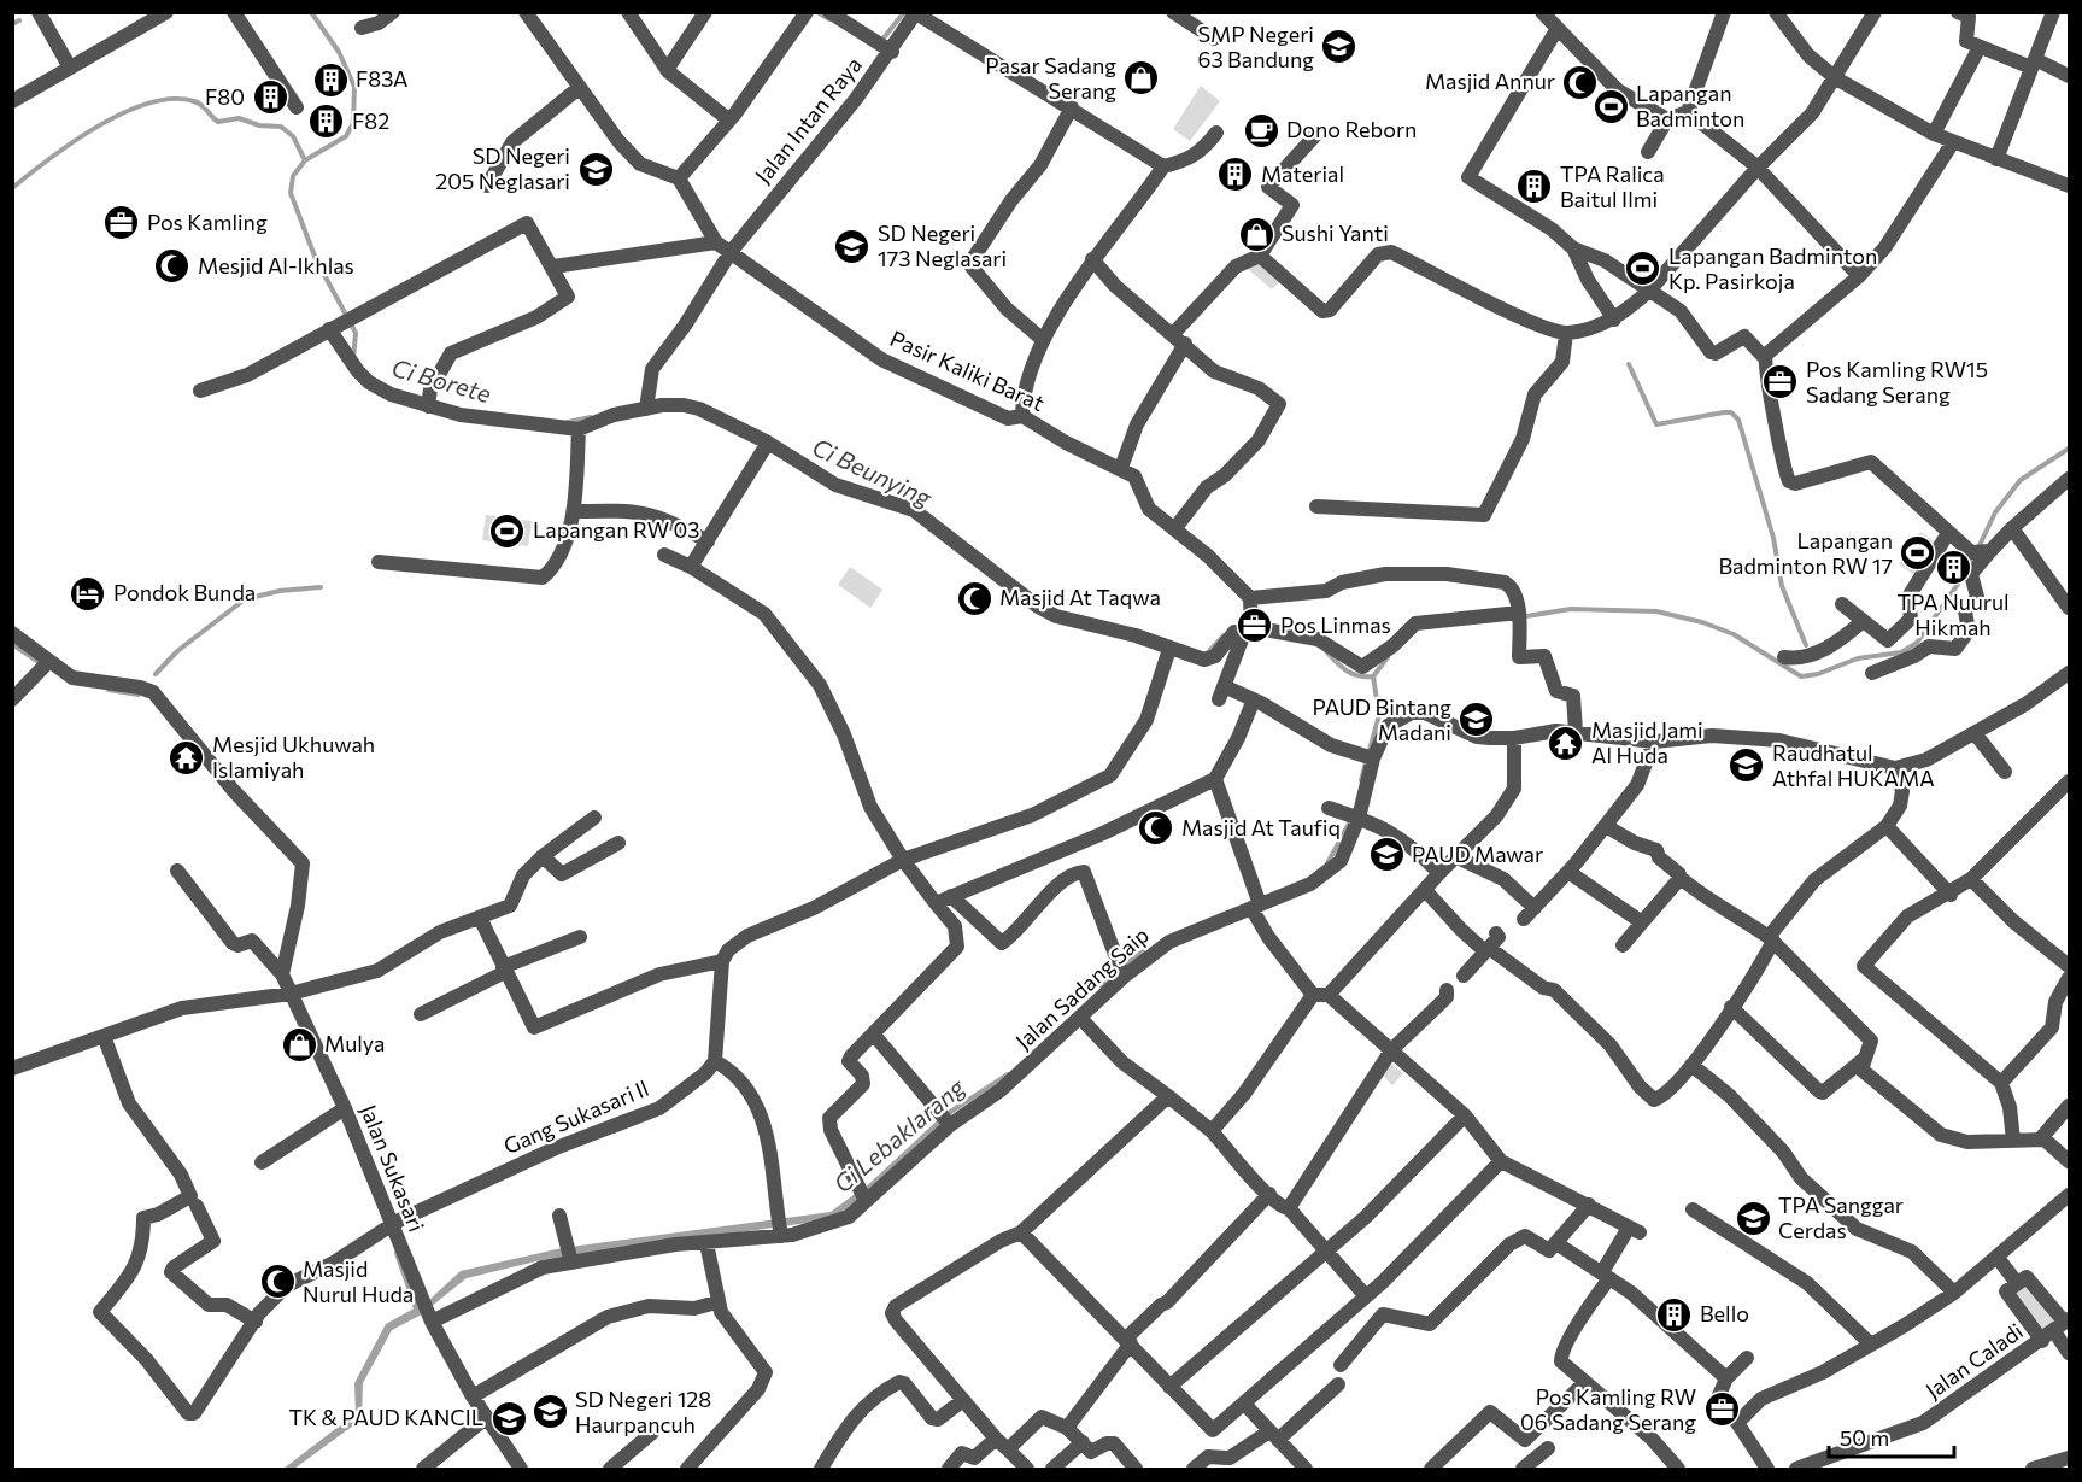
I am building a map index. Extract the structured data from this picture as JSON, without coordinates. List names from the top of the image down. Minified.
{"streets":{"street":["Jalan Intan Raya","Pasir Kaliki Barat","Jalan Sadang Saip","Gang Sukasari Il","Jalan Sukasari","Jalan Caladi"]},"crossings":[["Jalan Intan Raya","Pasir Kaliki Barat"],["Jalan Sadang Saip","Jalan Sukasari"],["Gang Sukasari Il","Jalan Sukasari"]],"water":["Ci Borete","Ci Beunying","Ci Lebaklarang"],"places":{"school or university":["SMP Negeri 63 Bandung","SD Negeri 205 Neglasari","SD Negeri 173 Neglasari","PAUD Bintang Madani","Raudhatul Athfal HUKAMA","PAUD Mawar","TPA Sanggar Cerdas","SD Negeri 128 Haurpancuh","TK & PAUD KANCIL"],"shop":["Pasar Sadang Serang","Sushi Yanti","Mulya"],"building":["F83A","F80","F82","Material","TPA Ralica Baitul Ilmi","TPA Nuurul Hikmah","Bello"],"mosque":["Masjid Annur","Mesjid Al-Ikhlas","Masjid At Taqwa","Masjid At Taufiq","Masjid Nurul Huda"],"sports":["Lapangan Badminton","Lapangan Badminton Kp. Pasirkoja","Lapangan RW 03","Lapangan Badminton RW 17"],"cafe":["Dono Reborn"],"office":["Pos Kamling","Pos Kamling RW15 Sadang Serang","Pos Linmas","Pos Kamling RW 06 Sadang Serang"],"hotel":["Pondok Bunda"],"temple":["Masjid Jami Al Huda","Mesjid Ukhuwah Islamiyah"]},"scale_bar":"50 m"}
